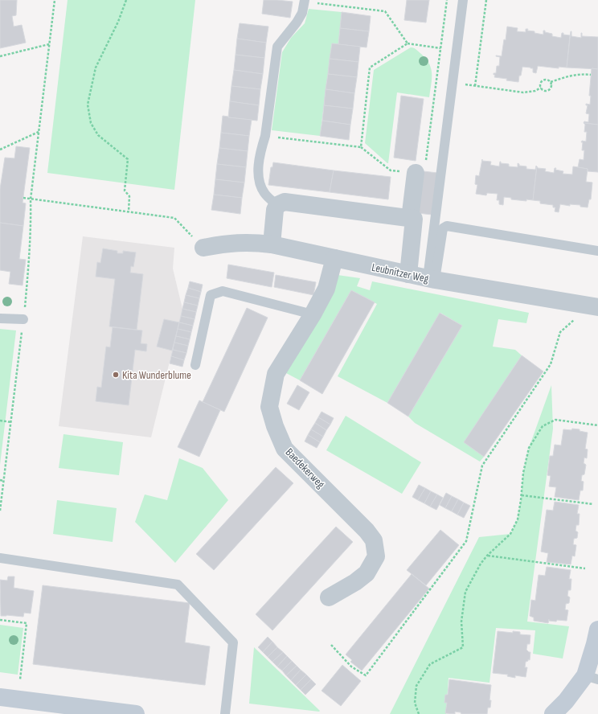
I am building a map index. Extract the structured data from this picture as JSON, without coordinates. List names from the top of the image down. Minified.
{"streets":{"street":["Leubnitzer Weg","Baedekerweg"]},"crossings":[["Leubnitzer Weg","Baedekerweg"]],"places":["Kita Wunderblume"]}
